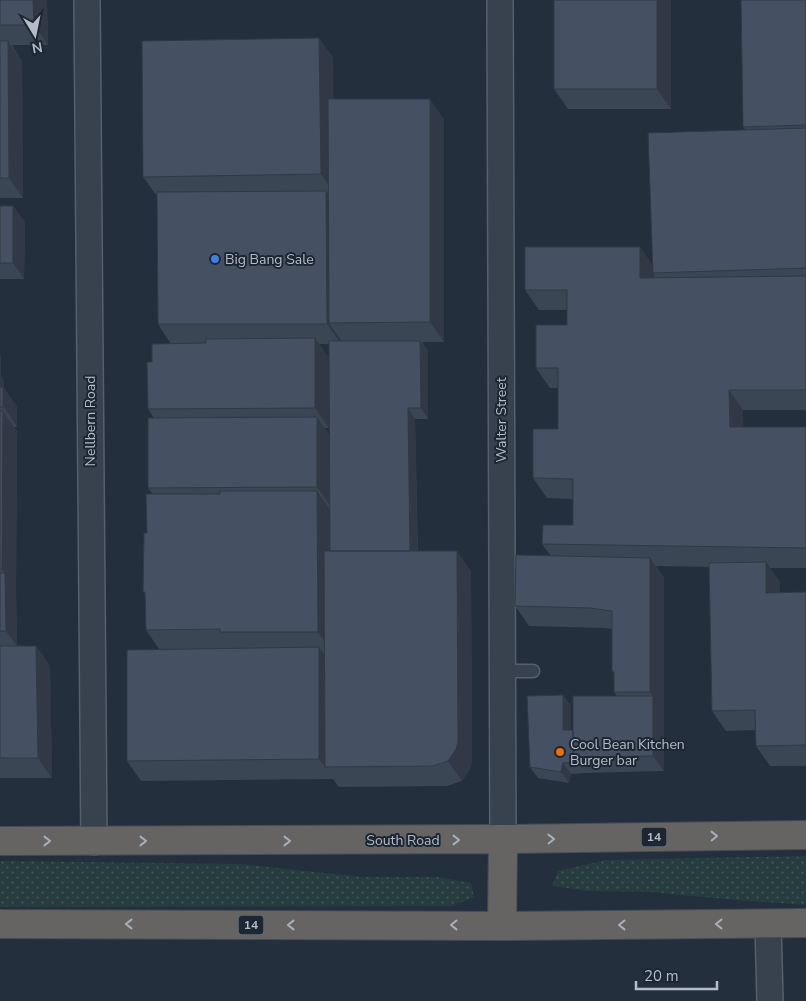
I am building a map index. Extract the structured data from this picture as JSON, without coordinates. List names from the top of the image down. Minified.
{"streets":{"highway":["14","South Road"],"street":["Walter Street","Nellbern Road"]},"crossings":[["Walter Street","South Road"],["Nellbern Road","South Road"]],"places":["Big Bang Sale","Cool Bean Kitchen Burger bar"],"scale_bar":"20 m","north":"bottom"}
